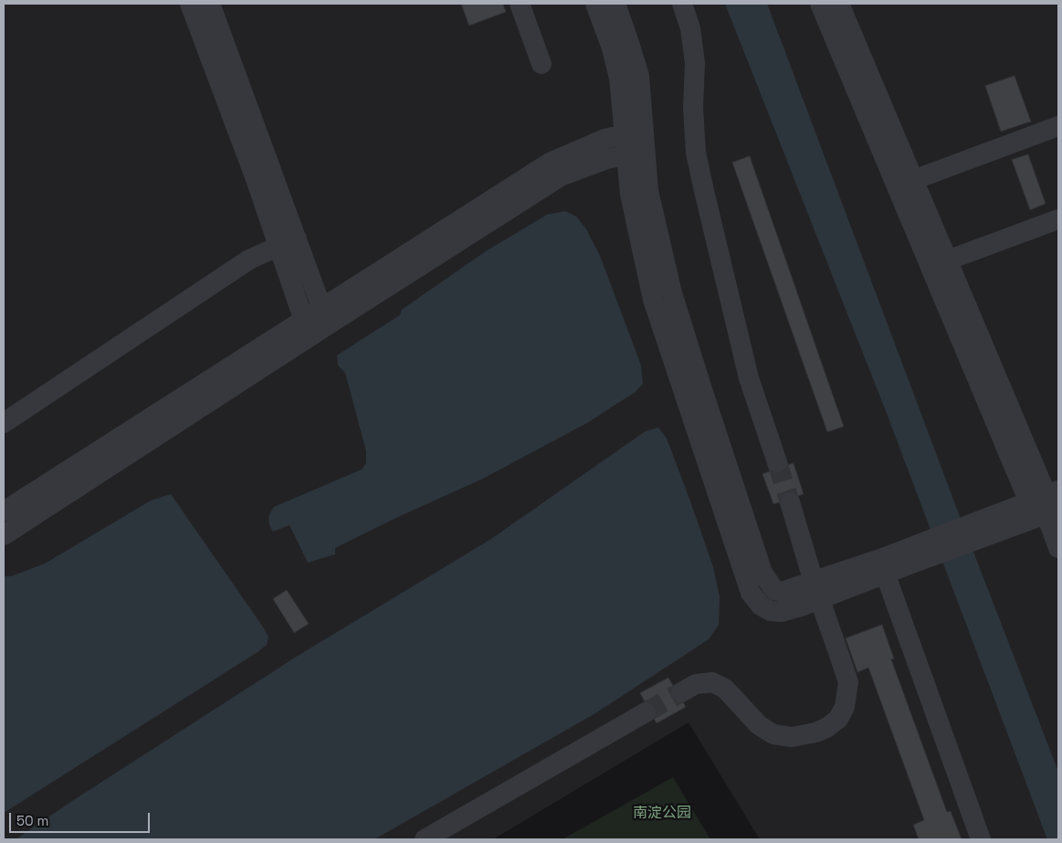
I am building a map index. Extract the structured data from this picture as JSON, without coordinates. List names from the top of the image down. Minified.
{"parks":["南淀公园"],"scale_bar":"50 m"}
